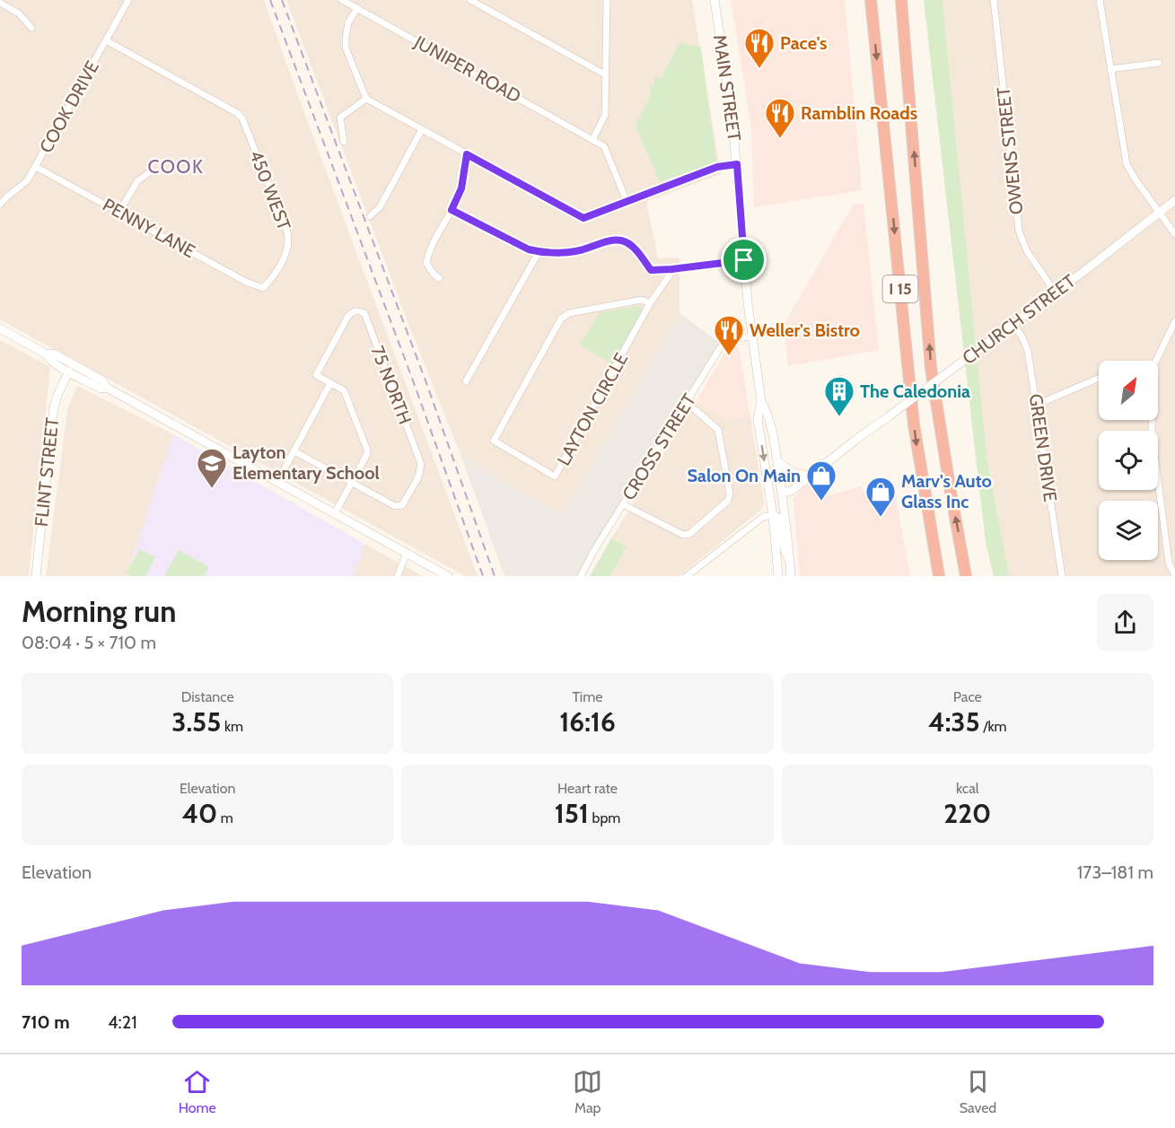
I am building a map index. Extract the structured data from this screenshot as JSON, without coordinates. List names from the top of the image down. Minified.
{"streets":{"highway":["I 15"],"main road":["MAIN STREET","CHURCH STREET","FLINT STREET"],"street":["JUNIPER ROAD","COOK DRIVE","OWENS STREET","450 WEST","PENNY LANE","75 NORTH","LAYTON CIRCLE","CROSS STREET","GREEN DRIVE"]},"crossings":[["MAIN STREET","CHURCH STREET"],["MAIN STREET","CROSS STREET"],["COOK DRIVE","450 WEST"],["COOK DRIVE","PENNY LANE"],["OWENS STREET","CHURCH STREET"],["450 WEST","PENNY LANE"],["CHURCH STREET","GREEN DRIVE"]],"districts":["COOK"],"places":{"restaurant":["Pace's","Ramblin Roads","Weller's Bistro"],"building":["The Caledonia"],"school or university":["Layton Elementary School"],"shop":["Salon On Main","Marv's Auto Glass Inc"]},"north":"top right","page":{"heading":["Morning run","08:04 · 5 × 710 m"],"stats":[["Distance","3.55 km"],["Time","16:16"],["Pace","4:35 /km"],["Elevation","40 m"],["Heart rate","151 bpm"],["kcal","220"]],"chart":["Elevation","173–181 m"],"list":[{"name":"710 m","note":"4:21"}],"tabs":["Home","Map","Saved"]}}
